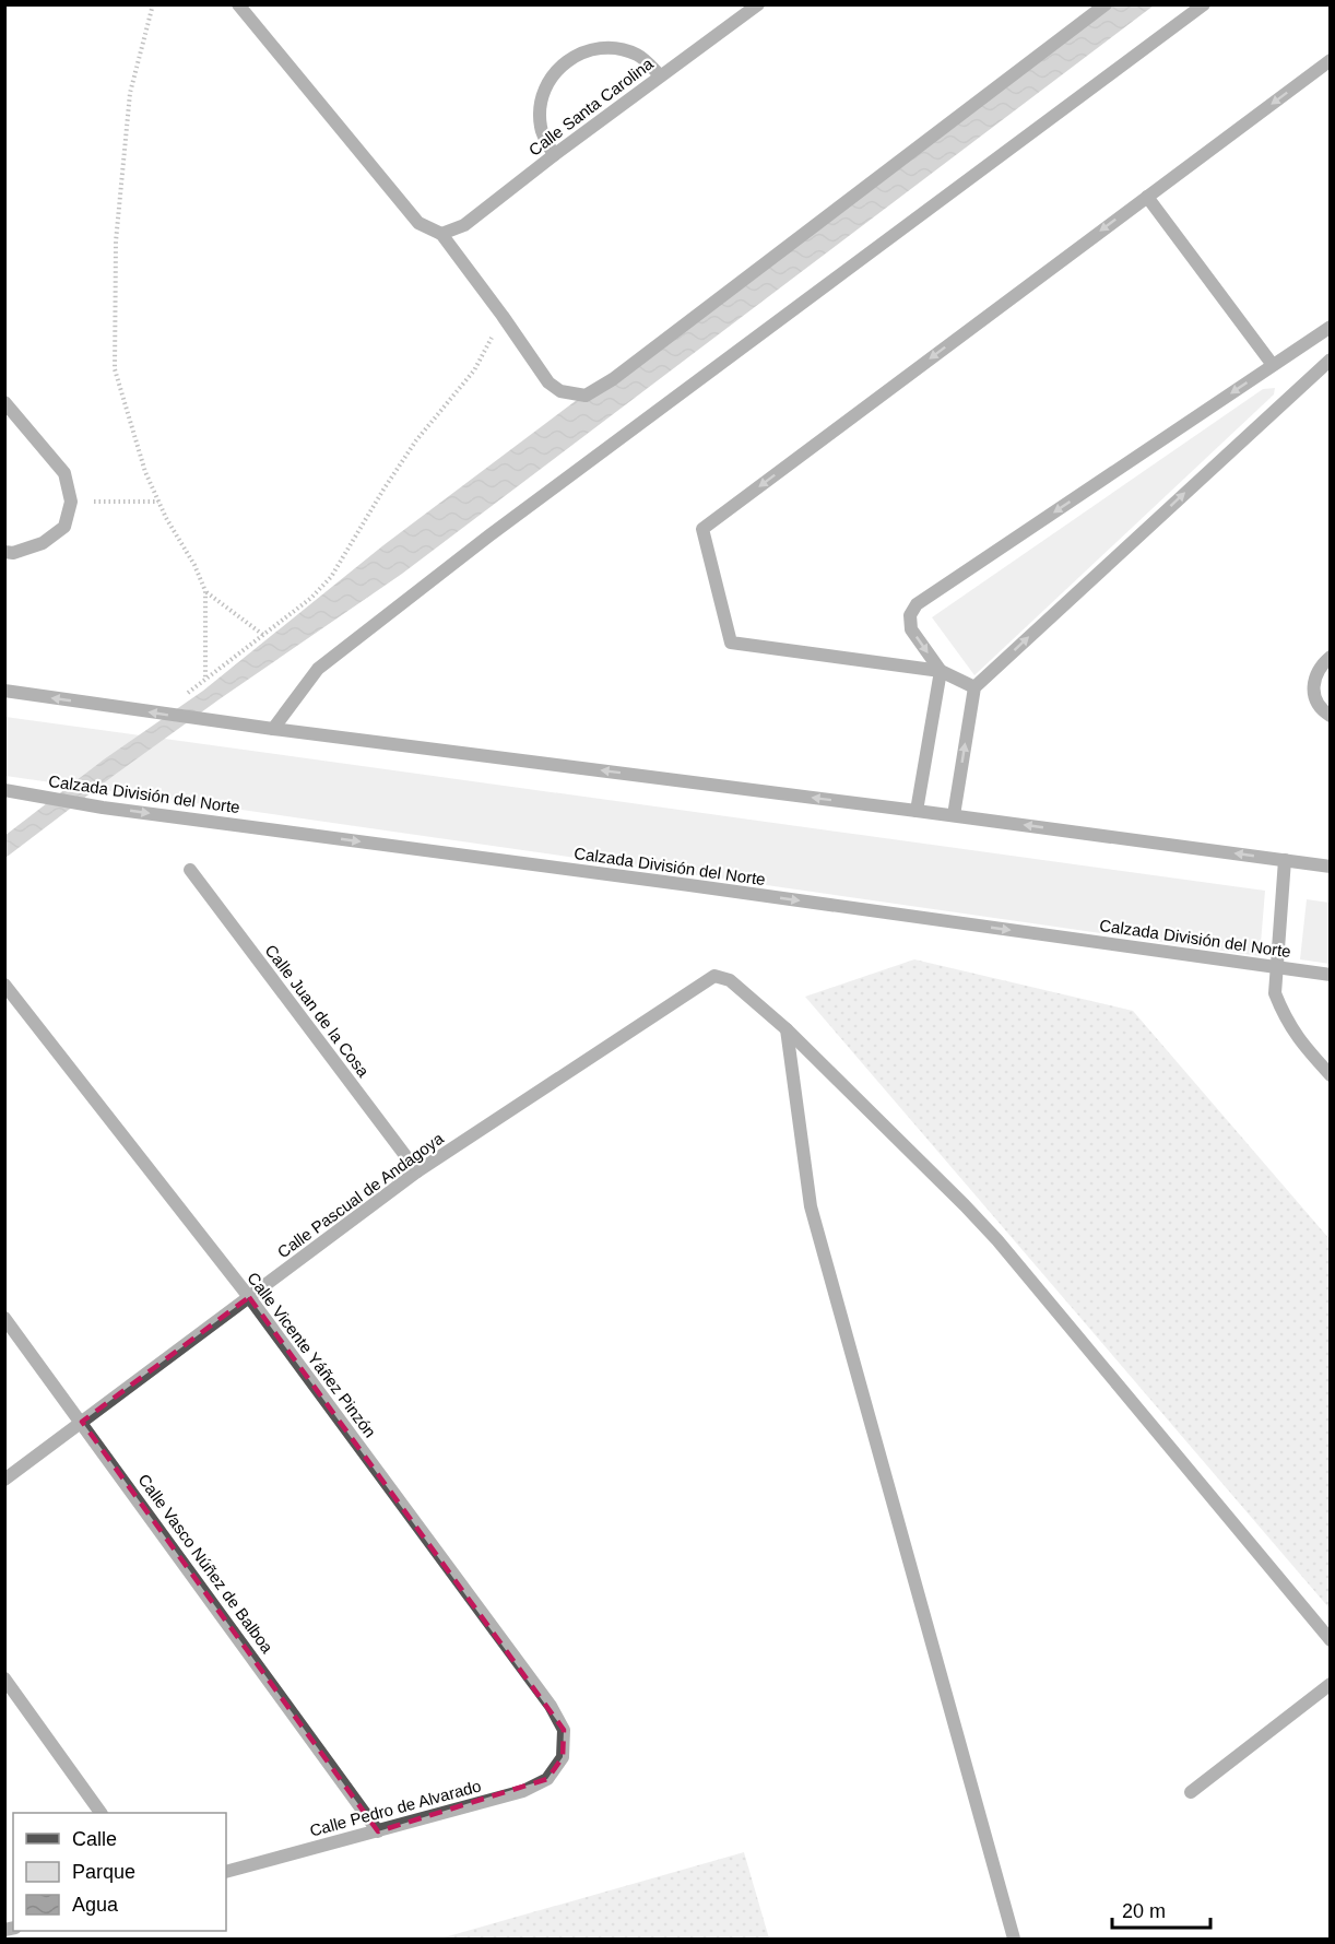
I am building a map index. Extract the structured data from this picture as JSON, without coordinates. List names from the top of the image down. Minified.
{"streets":{"street":["Calle Santa Carolina","Calzada División del Norte","Calle Juan de la Cosa","Calle Pascual de Andagoya","Calle Vicente Yáñez Pinzón","Calle Vasco Núñez de Balboa","Calle Pedro de Alvarado"]},"crossings":[["Calle Juan de la Cosa","Calle Pascual de Andagoya"],["Calle Pascual de Andagoya","Calle Vicente Yáñez Pinzón"],["Calle Pascual de Andagoya","Calle Vasco Núñez de Balboa"],["Calle Vicente Yáñez Pinzón","Calle Pedro de Alvarado"],["Calle Vasco Núñez de Balboa","Calle Pedro de Alvarado"]],"legend":["Calle","Parque","Agua"],"scale_bar":"20 m"}
